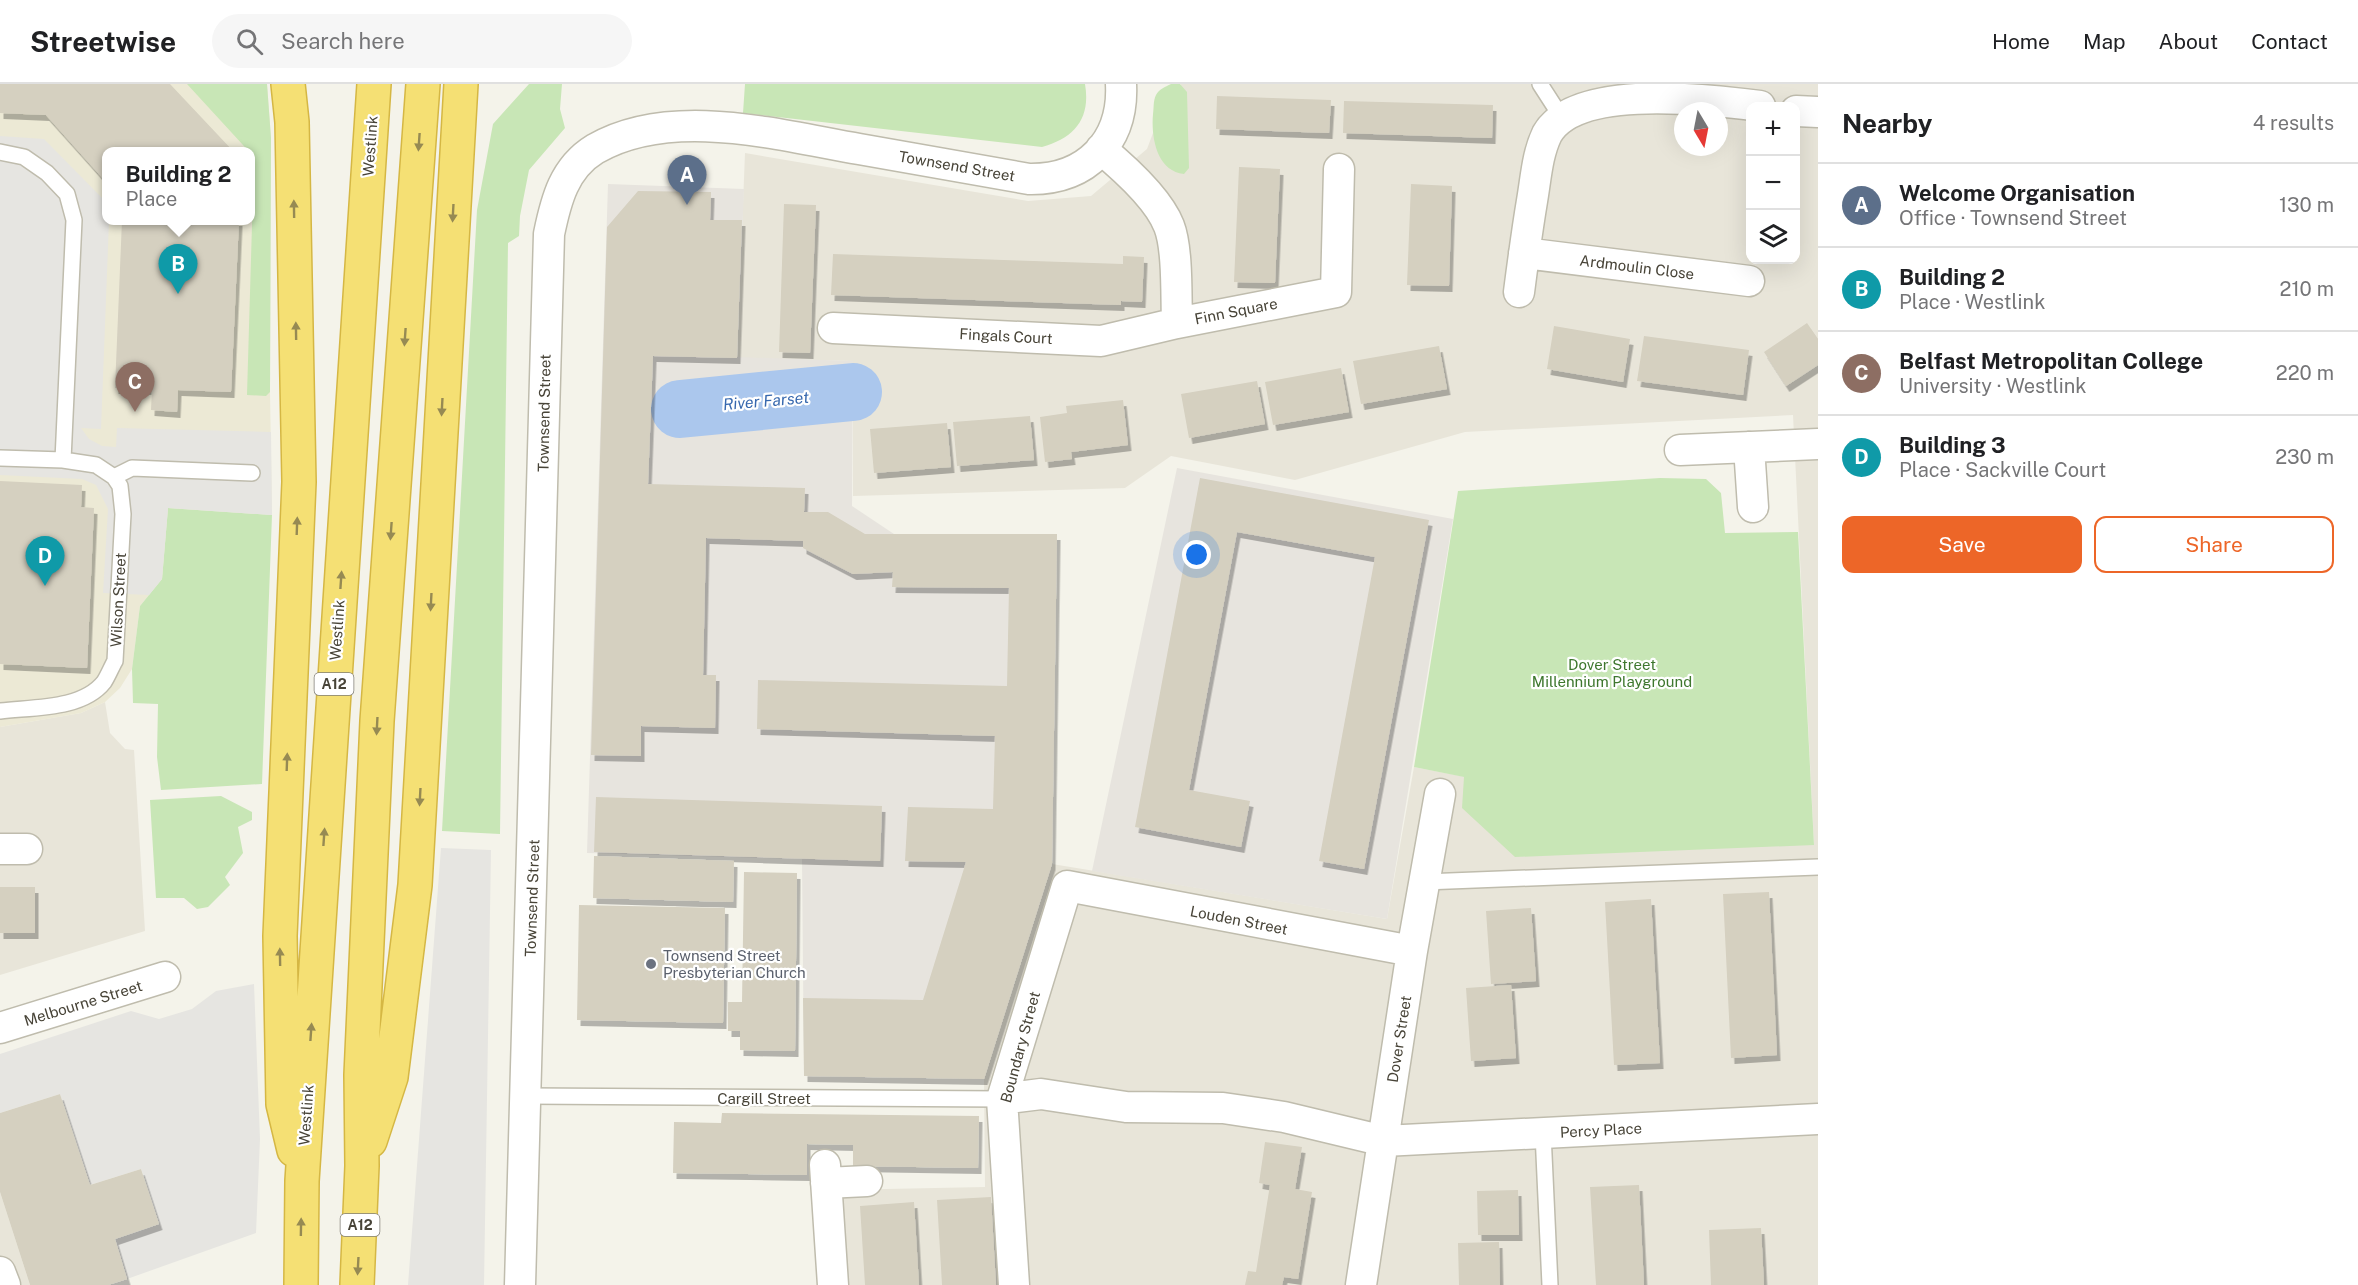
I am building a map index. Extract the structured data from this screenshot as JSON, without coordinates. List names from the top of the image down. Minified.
{"streets":{"highway":["Westlink","A12"],"street":["Townsend Street","Ardmoulin Close","Finn Square","Fingals Court","Louden Street","Melbourne Street","Dover Street","Boundary Street","Percy Place"],"lane":["Wilson Street","Cargill Street"]},"crossings":[["Townsend Street","Finn Square"],["Townsend Street","Cargill Street"],["Finn Square","Fingals Court"],["Louden Street","Dover Street"],["Louden Street","Boundary Street"],["Dover Street","Percy Place"],["Boundary Street","Cargill Street"],["Boundary Street","Percy Place"],["Cargill Street","Percy Place"]],"water":["River Farset"],"parks":["Dover Street Millennium Playground"],"places":["Townsend Street Presbyterian Church"],"north":"bottom","page":{"header":"Streetwise","search":"Search here","nav":["Home","Map","About","Contact"],"heading":["Nearby","4 results"],"map_buttons":["+","−"],"popup":["Building 2","Place"],"pins":["A","B","C","D"],"list":[{"mark":"A","name":"Welcome Organisation","note":"Office · Townsend Street","value":"130 m"},{"mark":"B","name":"Building 2","note":"Place · Westlink","value":"210 m"},{"mark":"C","name":"Belfast Metropolitan College","note":"University · Westlink","value":"220 m"},{"mark":"D","name":"Building 3","note":"Place · Sackville Court","value":"230 m"}],"buttons":["Save","Share"]}}
